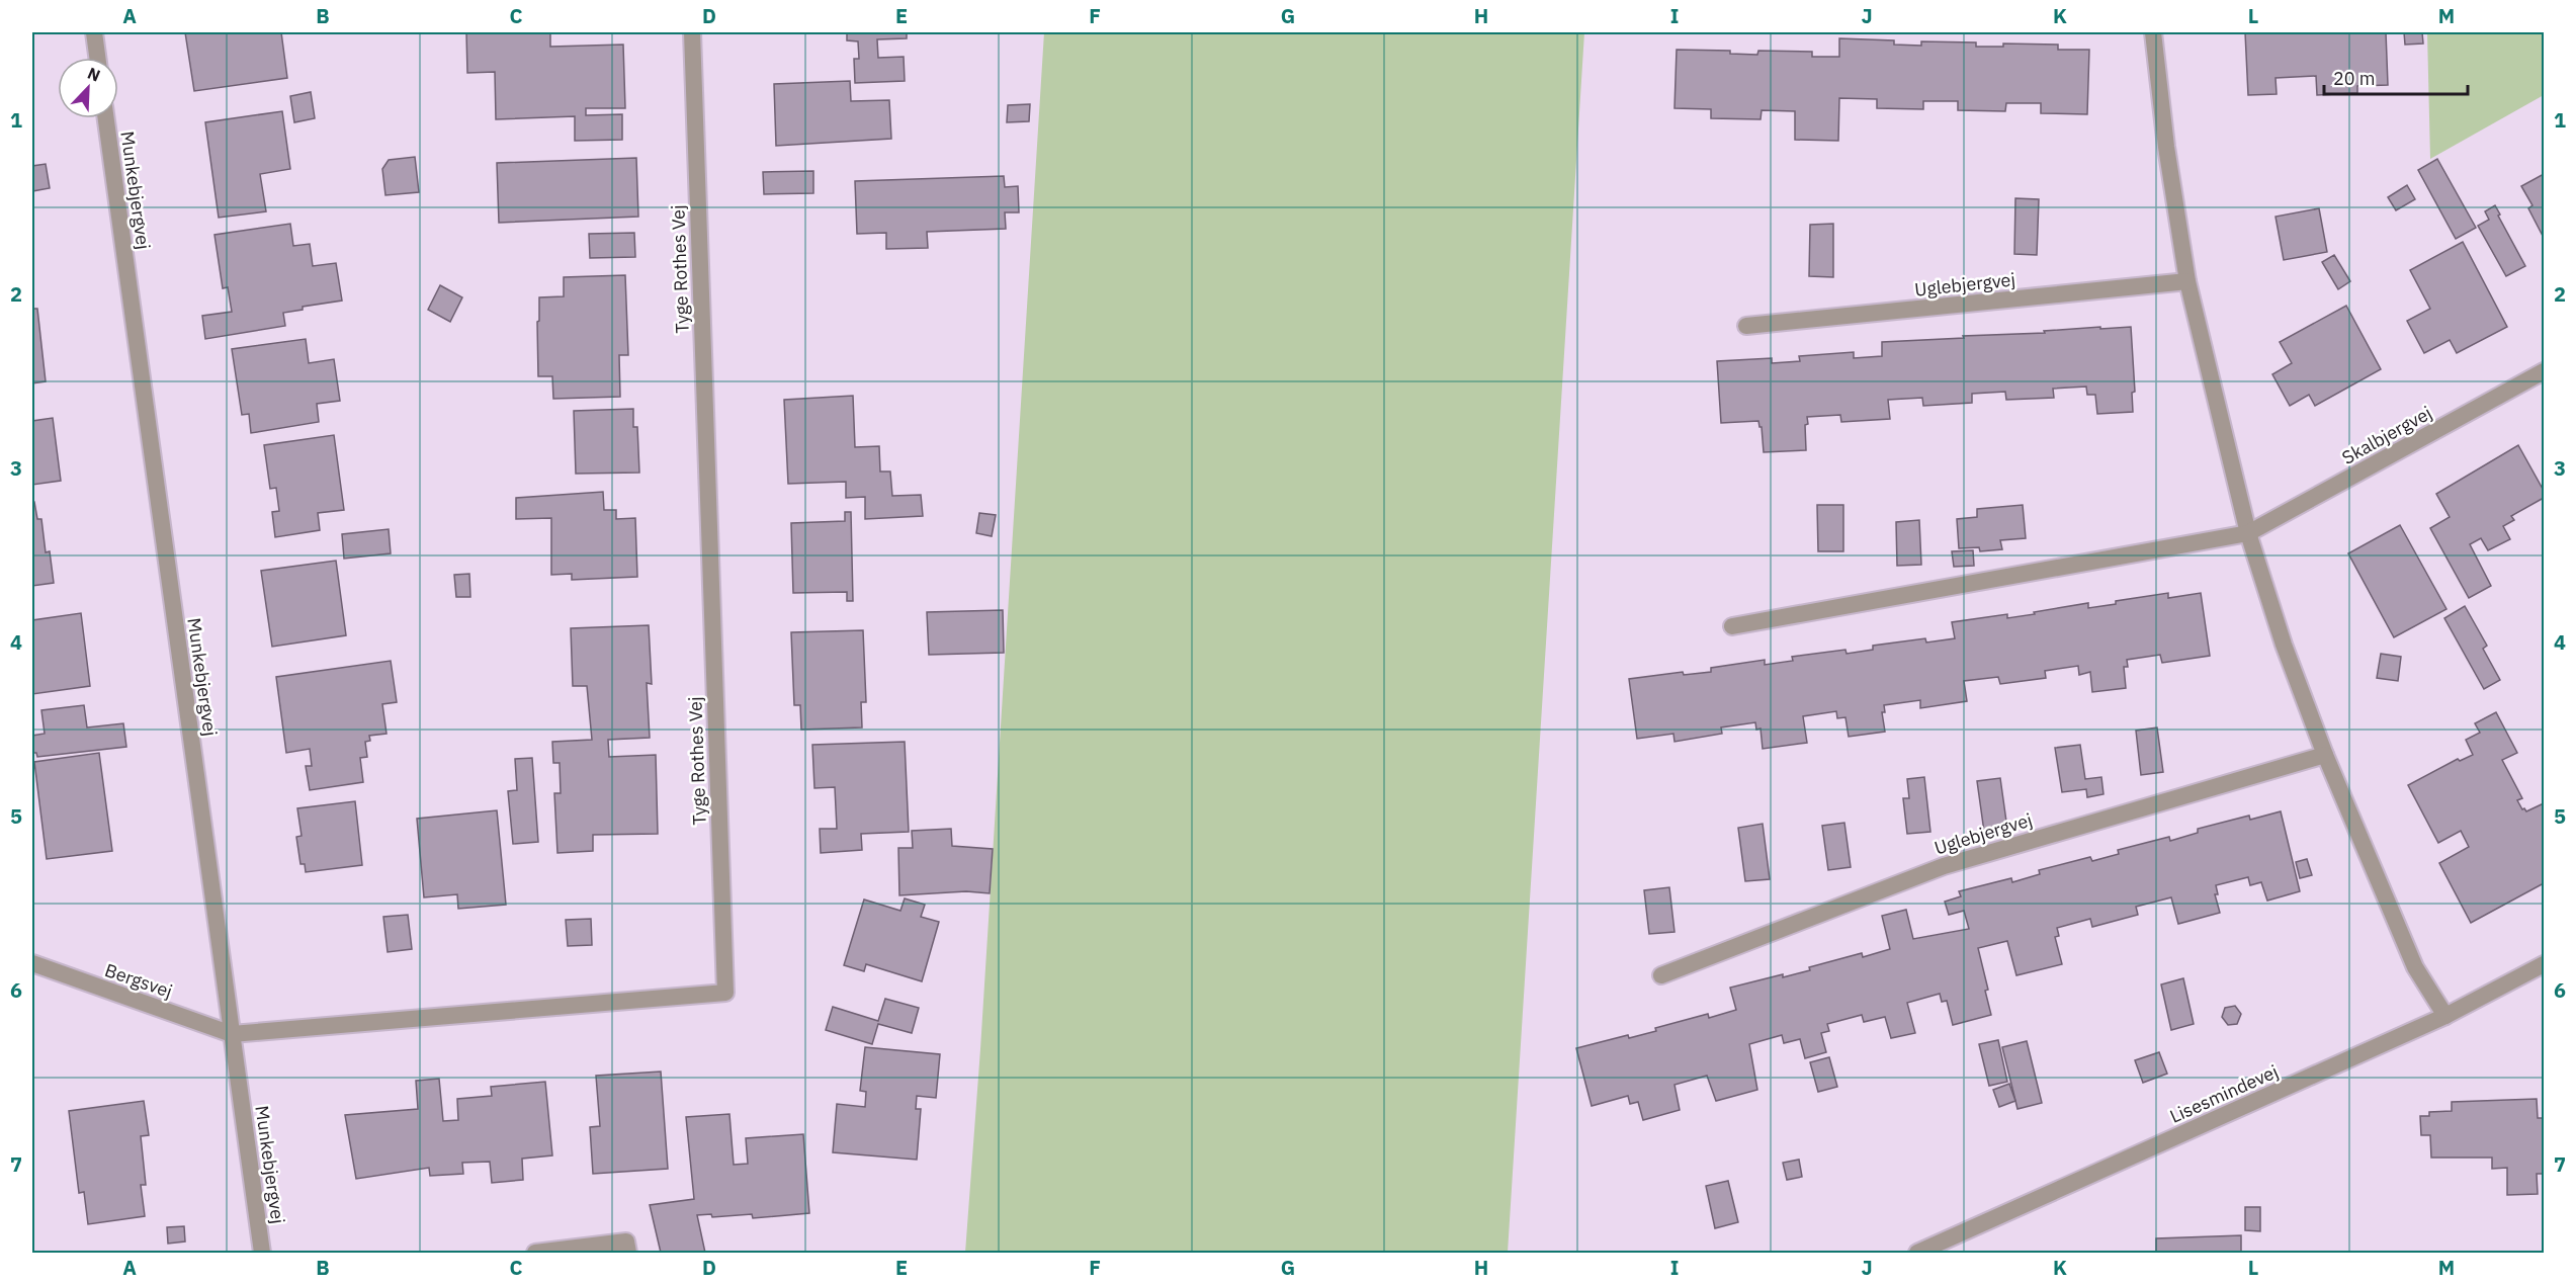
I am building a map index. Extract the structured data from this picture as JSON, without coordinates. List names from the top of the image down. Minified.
{"streets":{"street":["Munkebjergvej","Tyge Rothes Vej","Uglebjergvej","Skalbjergvej","Bergsvej","Lisesmindevej"]},"crossings":[["Munkebjergvej","Tyge Rothes Vej"],["Munkebjergvej","Bergsvej"],["Tyge Rothes Vej","Bergsvej"]],"scale_bar":"20 m","north":"top right","grid":{"columns":["A","B","C","D","E","F","G","H","I","J","K","L","M"],"rows":["1","2","3","4","5","6","7"]}}
